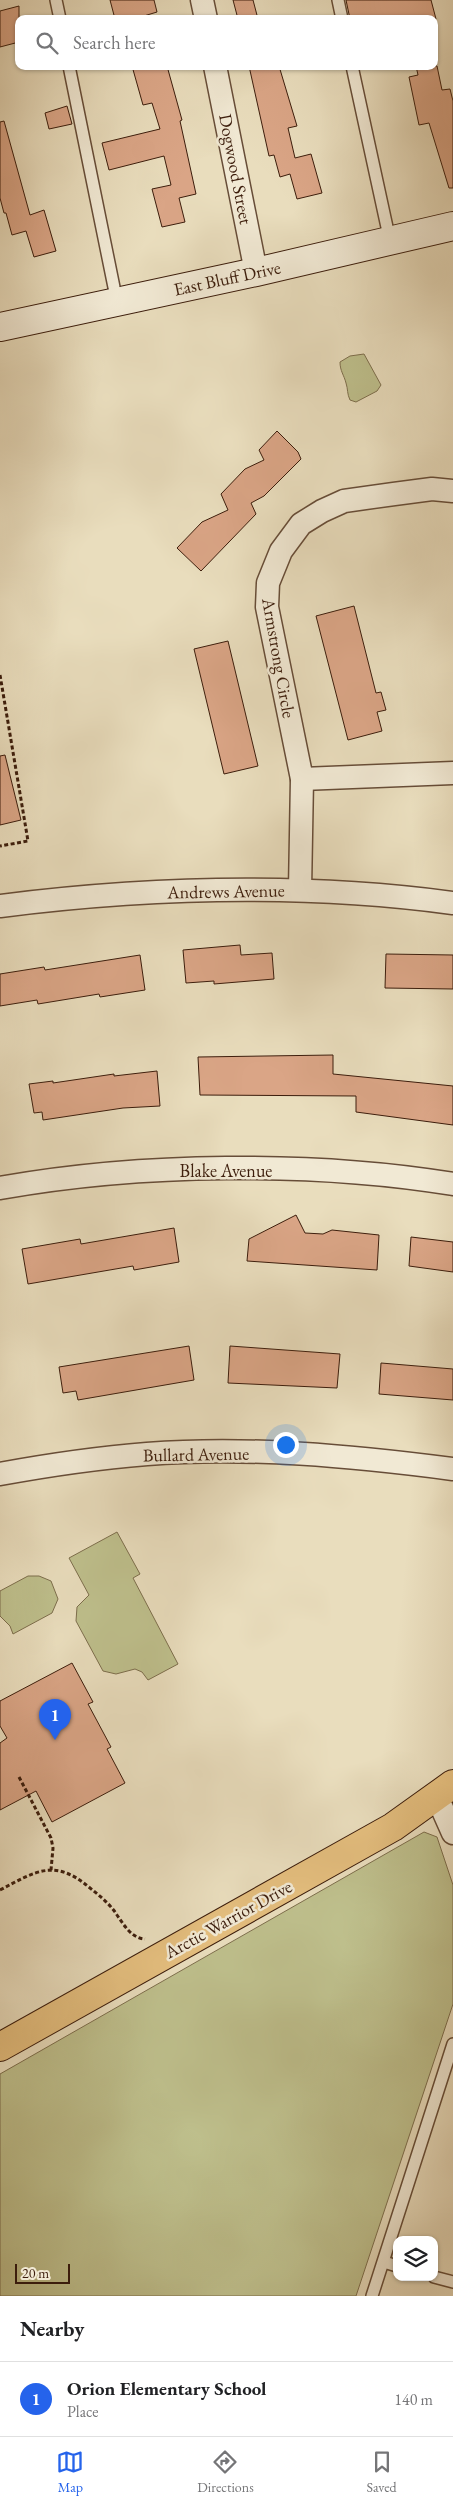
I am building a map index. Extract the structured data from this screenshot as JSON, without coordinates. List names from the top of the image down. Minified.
{"streets":{"main road":["Arctic Warrior Drive"],"street":["Dogwood Street","East Bluff Drive","Armstrong Circle","Andrews Avenue","Blake Avenue","Bullard Avenue"]},"crossings":[["Dogwood Street","East Bluff Drive"],["Armstrong Circle","Andrews Avenue"]],"scale_bar":"20 m","page":{"search":"Search here","pins":"1","scale":"20 m","heading":"Nearby","list":[{"mark":"1","name":"Orion Elementary School","note":"Place","value":"140 m"}],"nav":["Map","Directions","Saved"]}}
